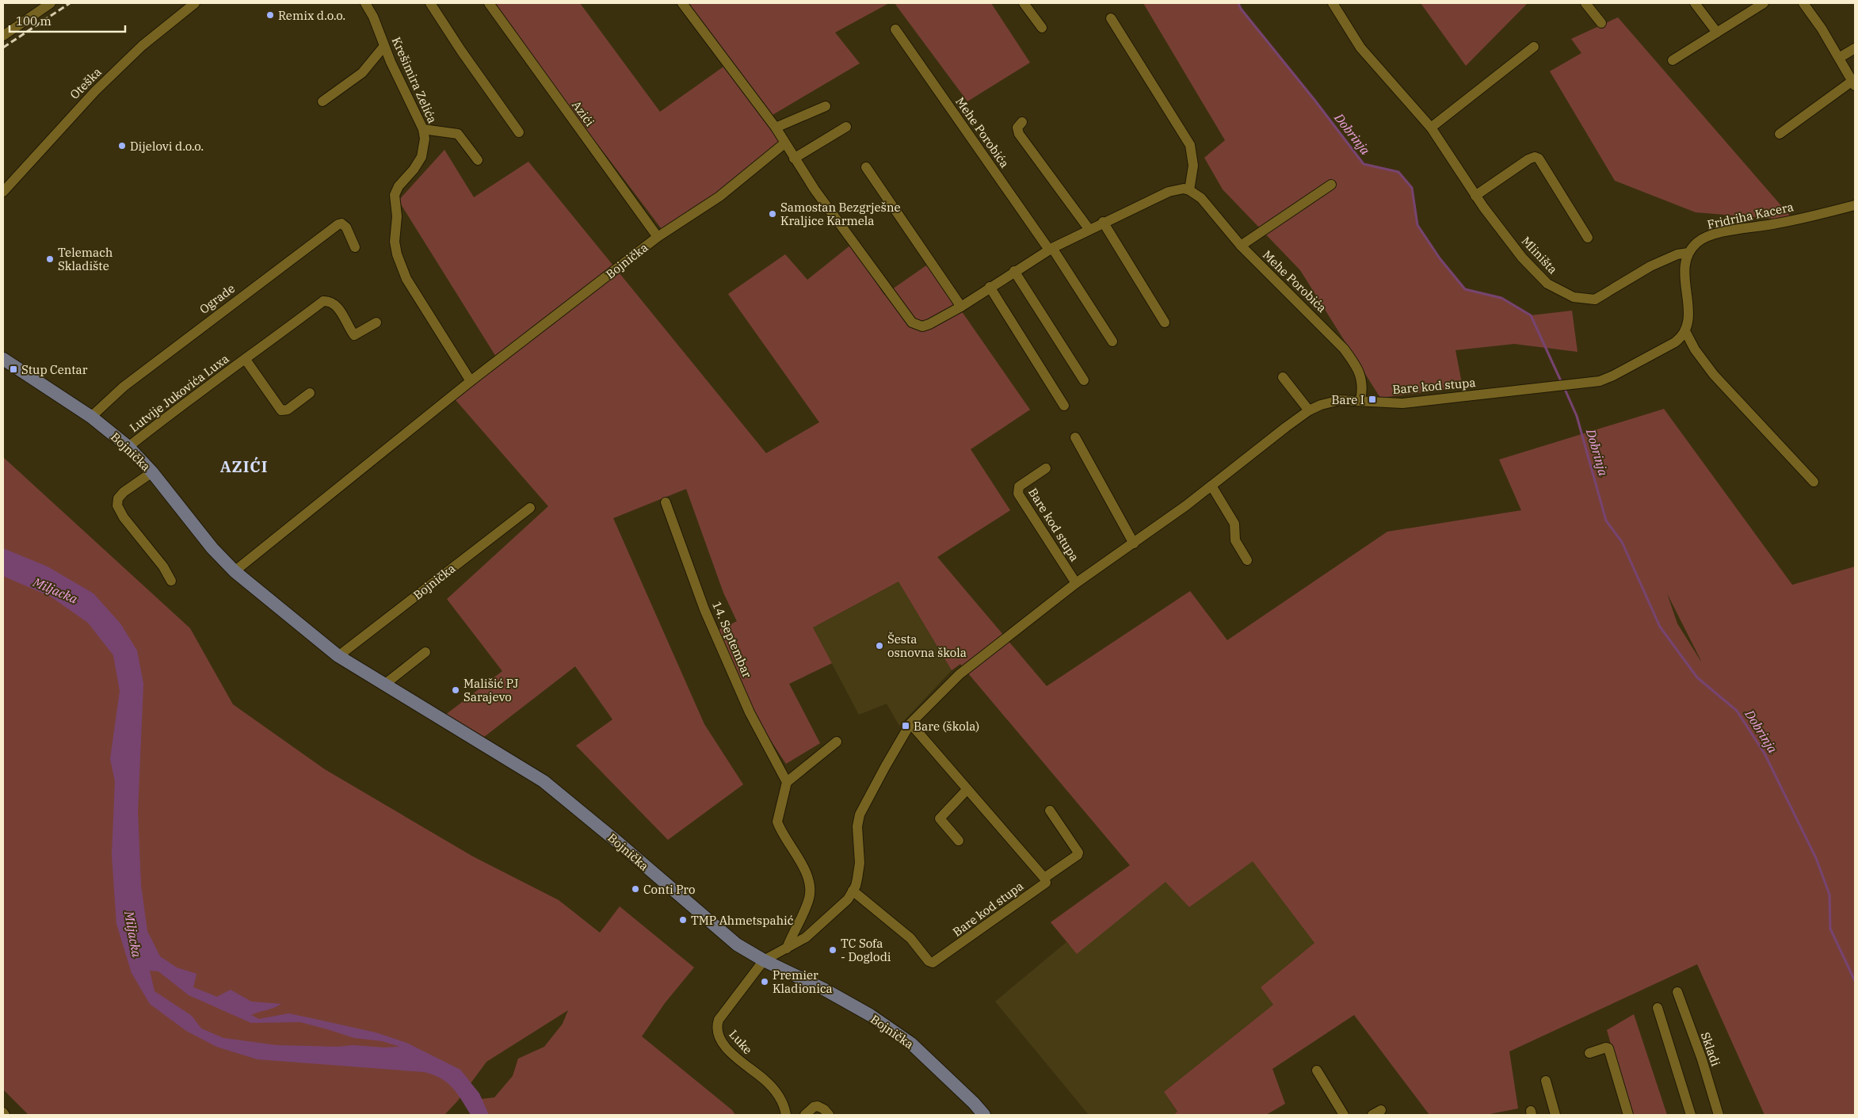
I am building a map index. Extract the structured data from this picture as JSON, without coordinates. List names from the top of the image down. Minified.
{"streets":{"main road":["Bojnička"],"street":["Krešimira Zelića","Oteška","Azići","Mehe Porobića","Fridriha Kacera","Mliništa","Ograde","Bare kod stupa","Lutvije Jukovića Luxa","14. Septembar","Luke","Skladi"]},"crossings":[["Krešimira Zelića","Bojnička"],["Azići","Bojnička"],["Mehe Porobića","Bare kod stupa"],["Fridriha Kacera","Mliništa"],["Bojnička","Ograde"],["Bojnička","Bare kod stupa"],["Bojnička","Lutvije Jukovića Luxa"],["Bojnička","Luke"],["Bare kod stupa","Luke"]],"districts":["AZIĆI"],"water":["Dobrinja","Miljacka"],"places":{"other":["Remix d.o.o.","Dijelovi d.o.o.","Samostan Bezgrješne Kraljice Karmela","Telemach Skladište","Šesta osnovna škola","Mališić PJ Sarajevo","Conti Pro","TMP Ahmetspahić","TC Sofa - Doglodi","Premier Kladionica"],"transit":["Stup Centar","Bare I","Bare (škola)"]},"scale_bar":"100 m"}
